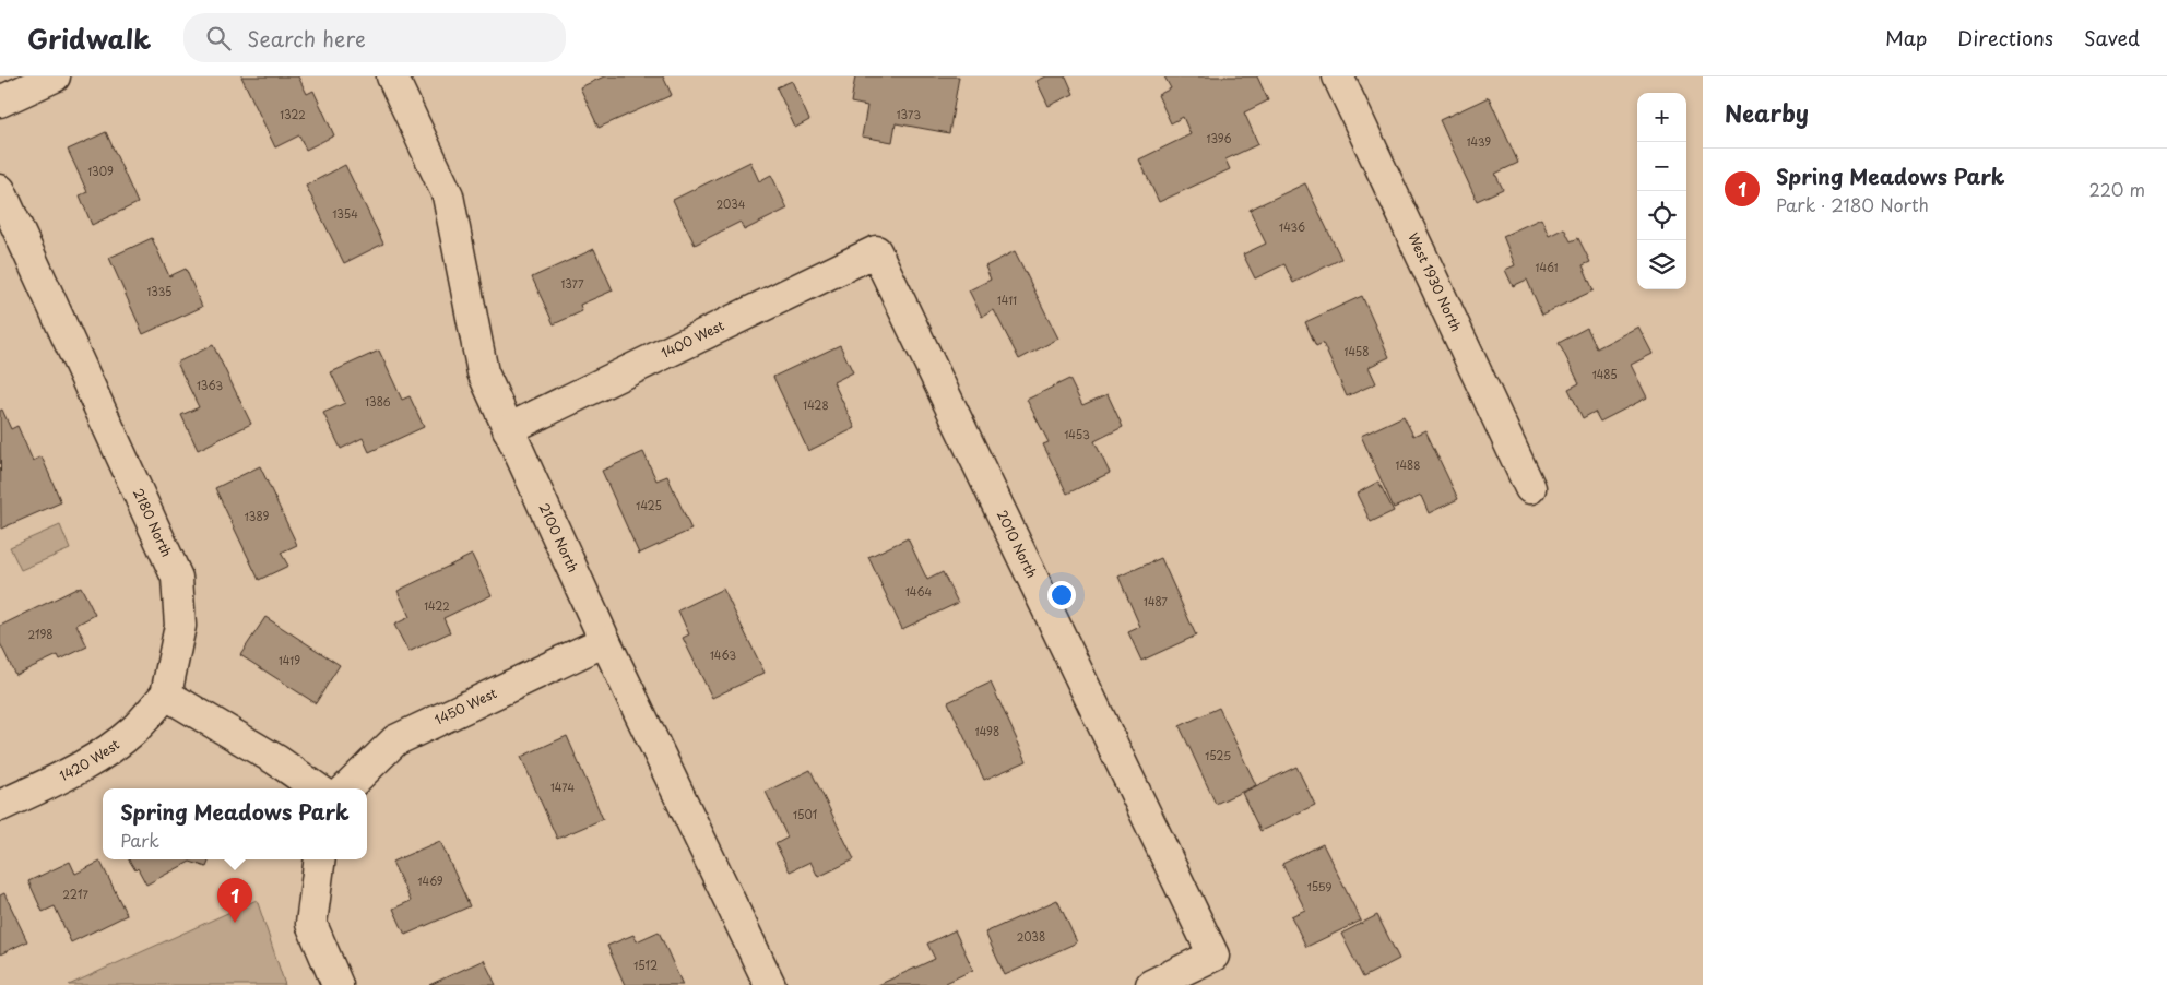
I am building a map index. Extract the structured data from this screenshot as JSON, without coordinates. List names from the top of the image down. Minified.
{"streets":{"street":["West 1930 North","1400 West","2180 North","2100 North","2010 North","1450 West","1420 West"]},"crossings":[["1400 West","2100 North"],["1400 West","2010 North"],["2180 North","1420 West"],["2100 North","1450 West"]],"house_numbers":["1322","1373","1396","1439","1309","2034","1354","1436","1461","1377","1335","1411","1458","1485","1363","1386","1428","1453","1488","1425","1389","1464","1487","1422","2198","1463","1419","1498","1525","1474","1501","1469","1559","2217","2038","1512"],"page":{"header":"Gridwalk","search":"Search here","nav":["Map","Directions","Saved"],"heading":"Nearby","map_buttons":["+","−"],"list":[{"mark":"1","name":"Spring Meadows Park","note":"Park · 2180 North","value":"220 m"}],"popup":["Spring Meadows Park","Park"],"pins":"1"}}
